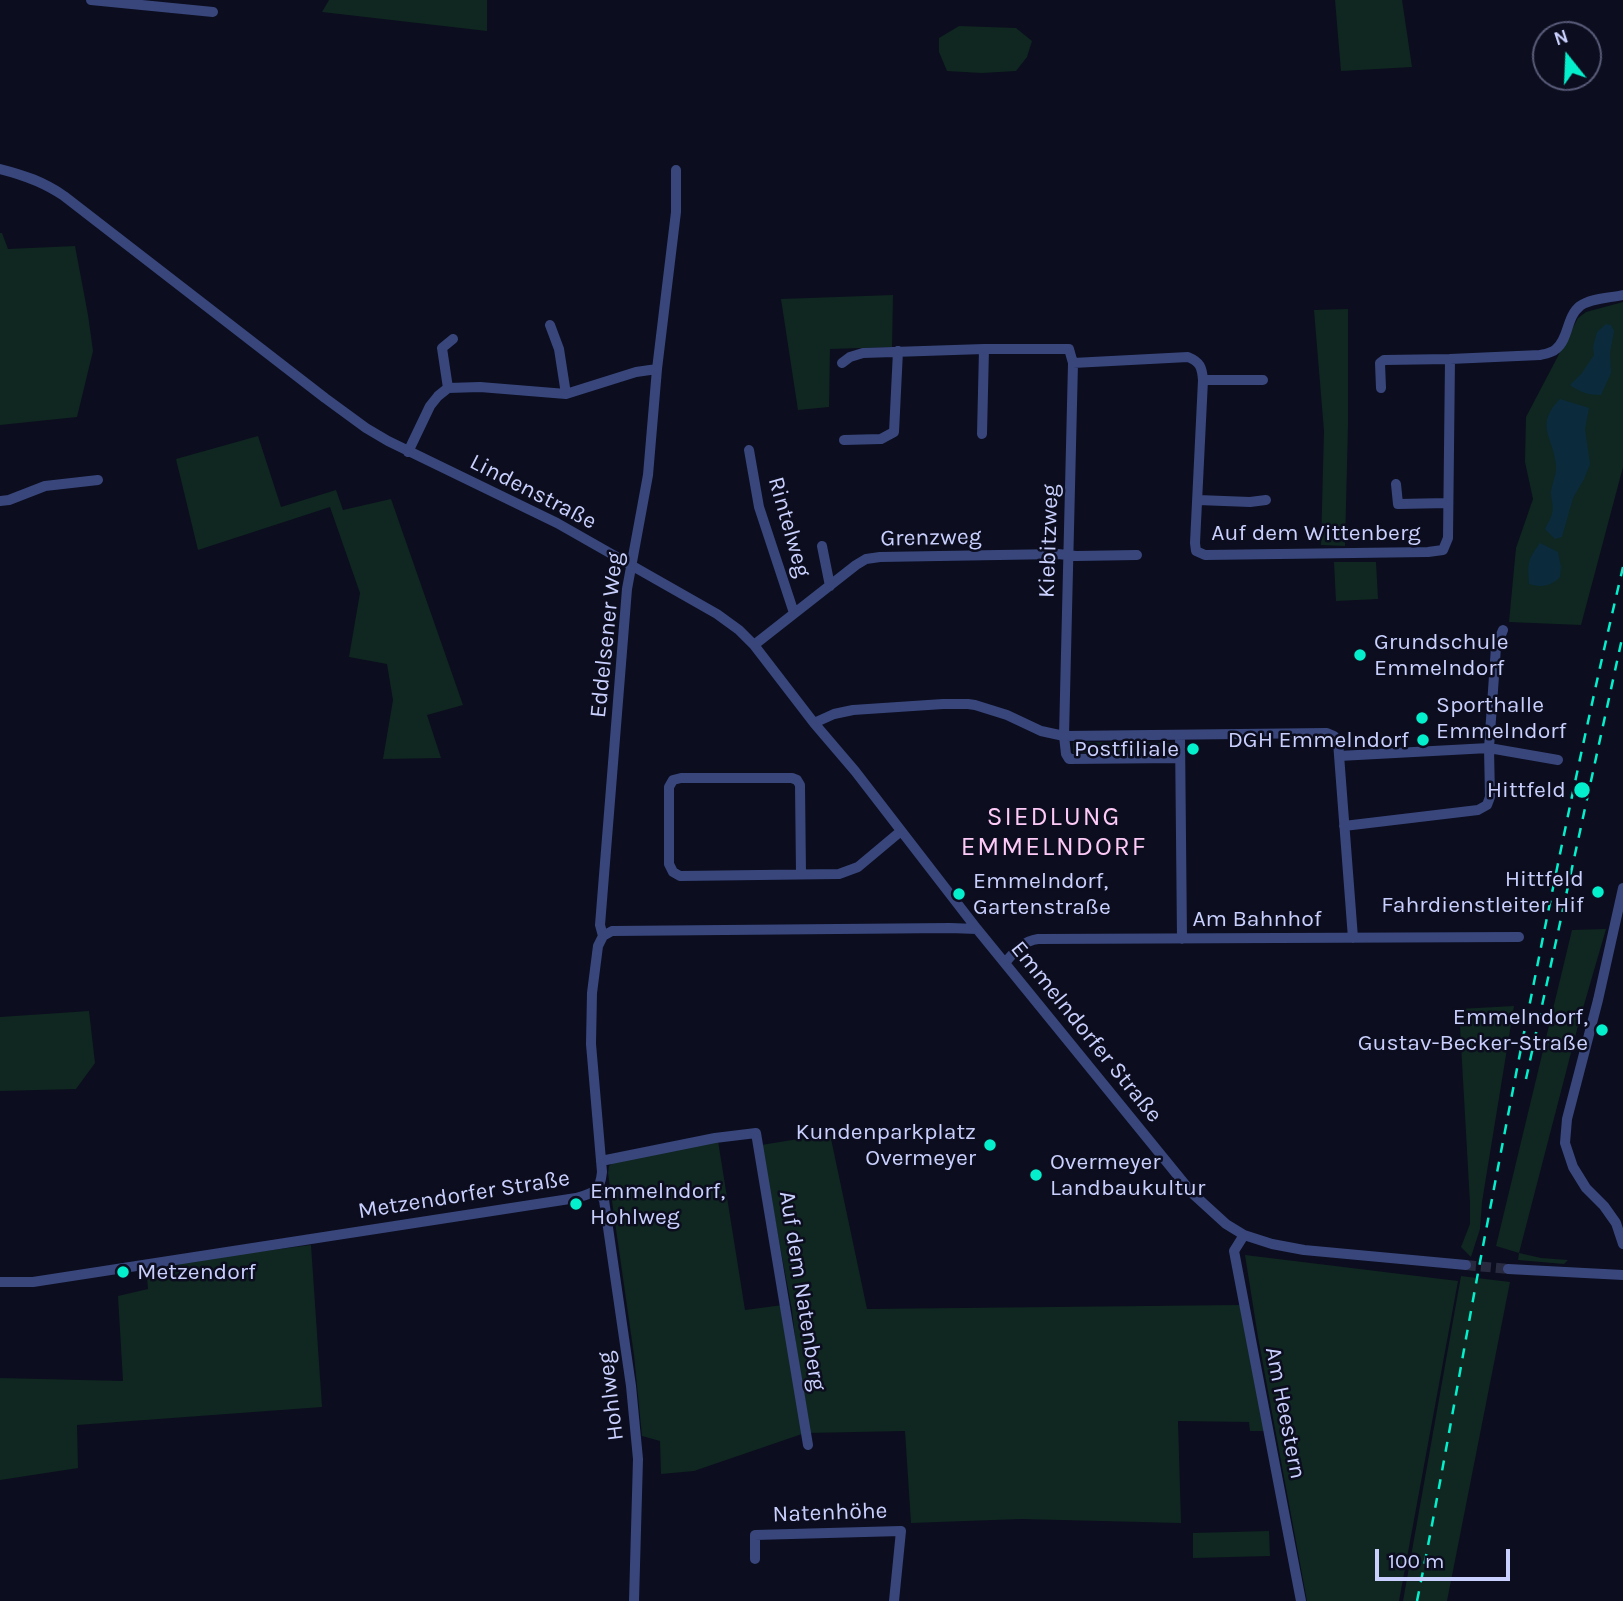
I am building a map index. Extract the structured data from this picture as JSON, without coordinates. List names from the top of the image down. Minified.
{"streets":{"street":["Lindenstraße","Rintelweg","Auf dem Wittenberg","Grenzweg","Kiebitzweg","Eddelsener Weg","Am Bahnhof","Emmelndorfer Straße","Metzendorfer Straße","Auf dem Natenberg","Hohlweg","Am Heestern","Natenhöhe"]},"crossings":[["Lindenstraße","Grenzweg"],["Lindenstraße","Eddelsener Weg"],["Lindenstraße","Emmelndorfer Straße"],["Rintelweg","Grenzweg"],["Grenzweg","Kiebitzweg"],["Eddelsener Weg","Metzendorfer Straße"],["Am Bahnhof","Emmelndorfer Straße"],["Emmelndorfer Straße","Am Heestern"],["Metzendorfer Straße","Auf dem Natenberg"],["Metzendorfer Straße","Hohlweg"]],"districts":["SIEDLUNG EMMELNDORF"],"places":["Grundschule Emmelndorf","Sporthalle Emmelndorf","DGH Emmelndorf","Postfiliale","Hittfeld","Hittfeld Fahrdienstleiter Hif","Emmelndorf, Gartenstraße","Emmelndorf, Gustav-Becker-Straße","Kundenparkplatz Overmeyer","Overmeyer Landbaukultur","Emmelndorf, Hohlweg","Metzendorf"],"scale_bar":"100 m","north":"top"}
